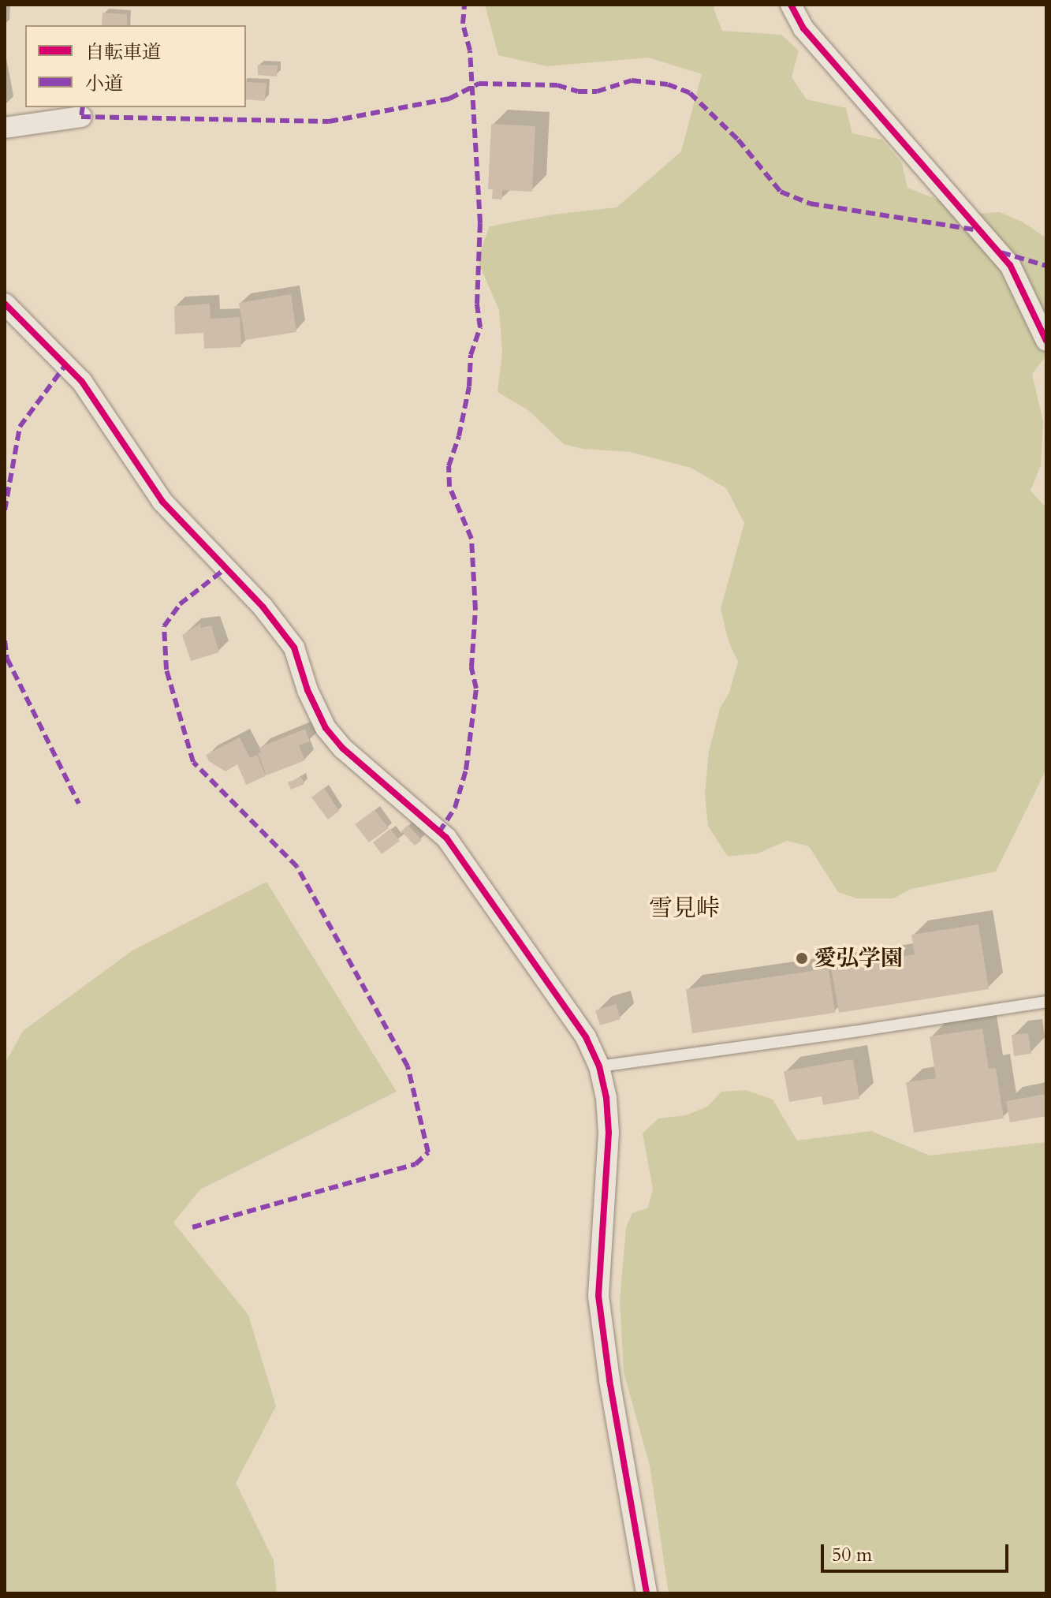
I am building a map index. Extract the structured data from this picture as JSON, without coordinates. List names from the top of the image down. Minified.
{"districts":["雪見峠"],"places":["愛弘学園"],"legend":["自転車道","小道"],"scale_bar":"50 m"}
